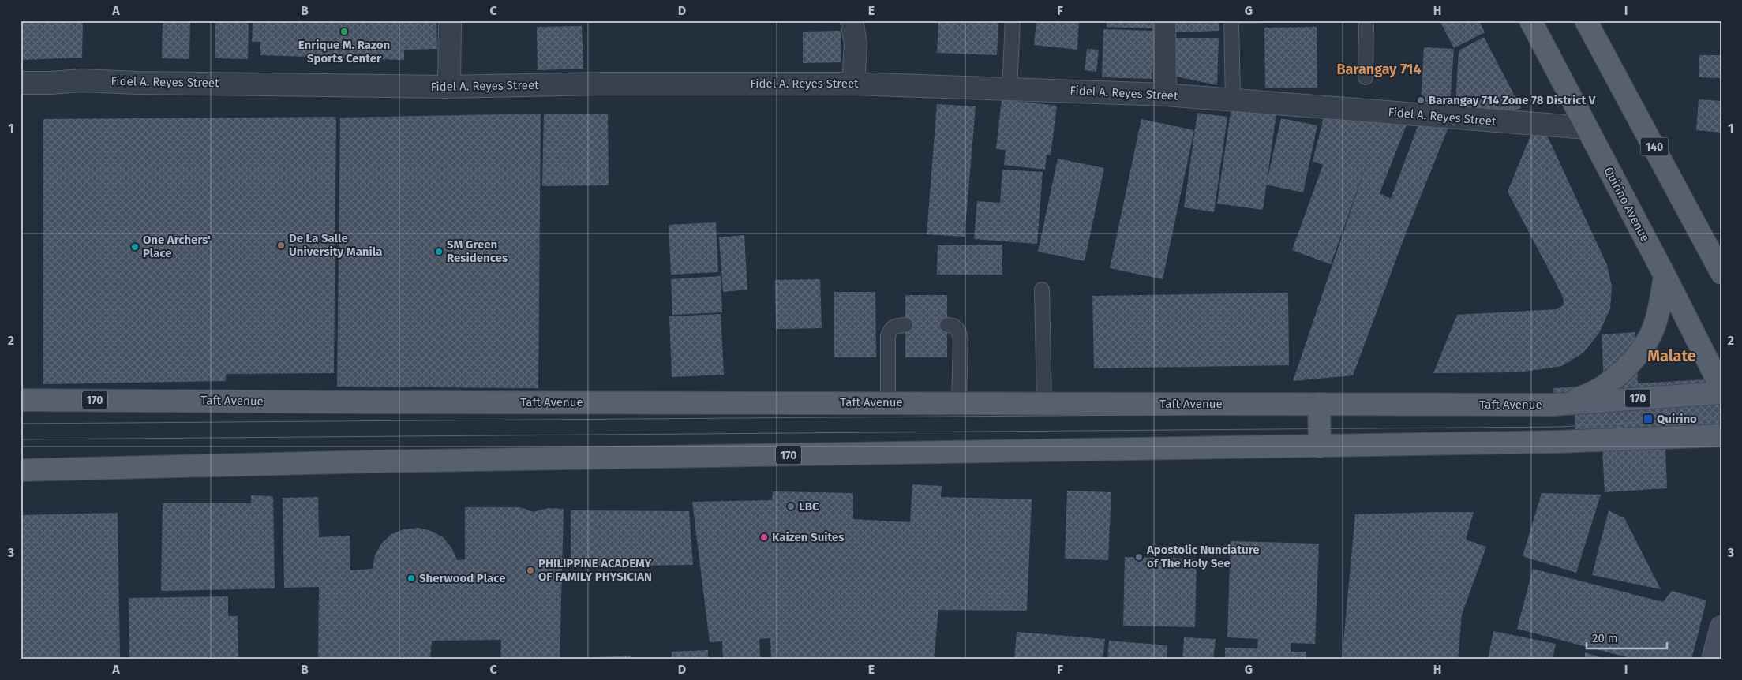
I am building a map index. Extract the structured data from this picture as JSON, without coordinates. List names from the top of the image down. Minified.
{"streets":{"main road":["140","Quirino Avenue","170","Taft Avenue"],"street":["Fidel A. Reyes Street"]},"crossings":[["Fidel A. Reyes Street","Quirino Avenue"]],"districts":["Barangay 714","Malate"],"places":{"other":["Enrique M. Razon Sports Center","Barangay 714 Zone 78 District V","De La Salle University Manila","One Archers' Place","SM Green Residences","LBC","Kaizen Suites","Apostolic Nunciature of The Holy See","PHILIPPINE ACADEMY OF FAMILY PHYSICIAN","Sherwood Place"],"transit":["Quirino"]},"scale_bar":"20 m","grid":{"columns":["A","B","C","D","E","F","G","H","I"],"rows":["1","2","3"]}}
